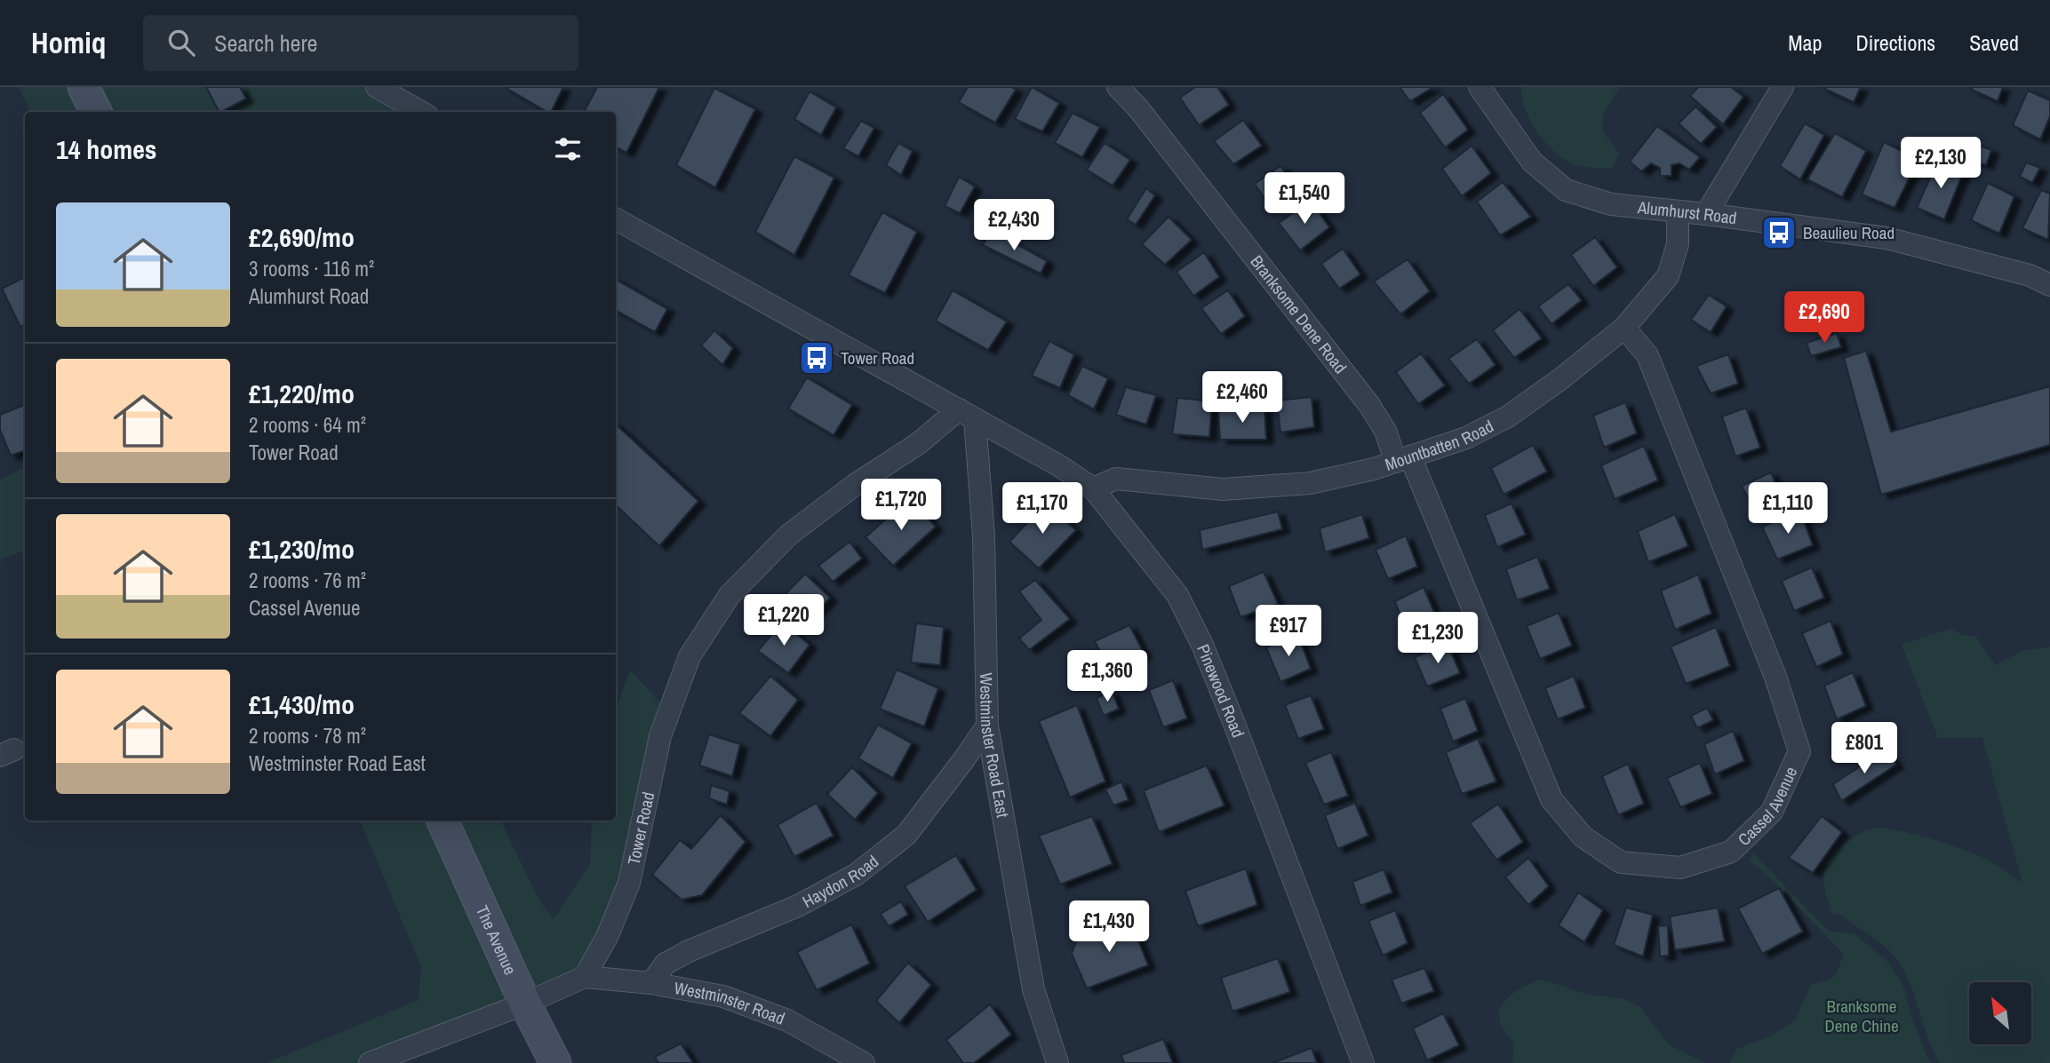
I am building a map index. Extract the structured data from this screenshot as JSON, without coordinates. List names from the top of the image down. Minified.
{"streets":{"main road":["The Avenue"],"street":["Alumhurst Road","Branksome Dene Road","Mountbatten Road","Pinewood Road","Westminster Road East","Cassel Avenue","Tower Road","Haydon Road","Westminster Road"]},"crossings":[["Alumhurst Road","Mountbatten Road"],["Branksome Dene Road","Mountbatten Road"],["Branksome Dene Road","Cassel Avenue"],["Mountbatten Road","Pinewood Road"],["Mountbatten Road","Cassel Avenue"],["Pinewood Road","Westminster Road East"],["Pinewood Road","Tower Road"],["Westminster Road East","Tower Road"],["Westminster Road East","Haydon Road"],["Tower Road","Westminster Road"],["Haydon Road","Westminster Road"]],"parks":["Branksome Dene Chine"],"places":{"bus stop":["Beaulieu Road","Tower Road"]},"north":"top left","page":{"header":"Homiq","search":"Search here","nav":["Map","Directions","Saved"],"heading":"14 homes","price":["£2,130","£1,540","£2,430","£2,690","£2,460","£1,720","£1,170","£1,110","£1,220","£917","£1,230","£1,360","£801","£1,430"],"list":[{"name":"£2,690/mo","note":"3 rooms · 116 m² · Alumhurst Road"},{"name":"£1,220/mo","note":"2 rooms · 64 m² · Tower Road"},{"name":"£1,230/mo","note":"2 rooms · 76 m² · Cassel Avenue"},{"name":"£1,430/mo","note":"2 rooms · 78 m² · Westminster Road East"}]}}
